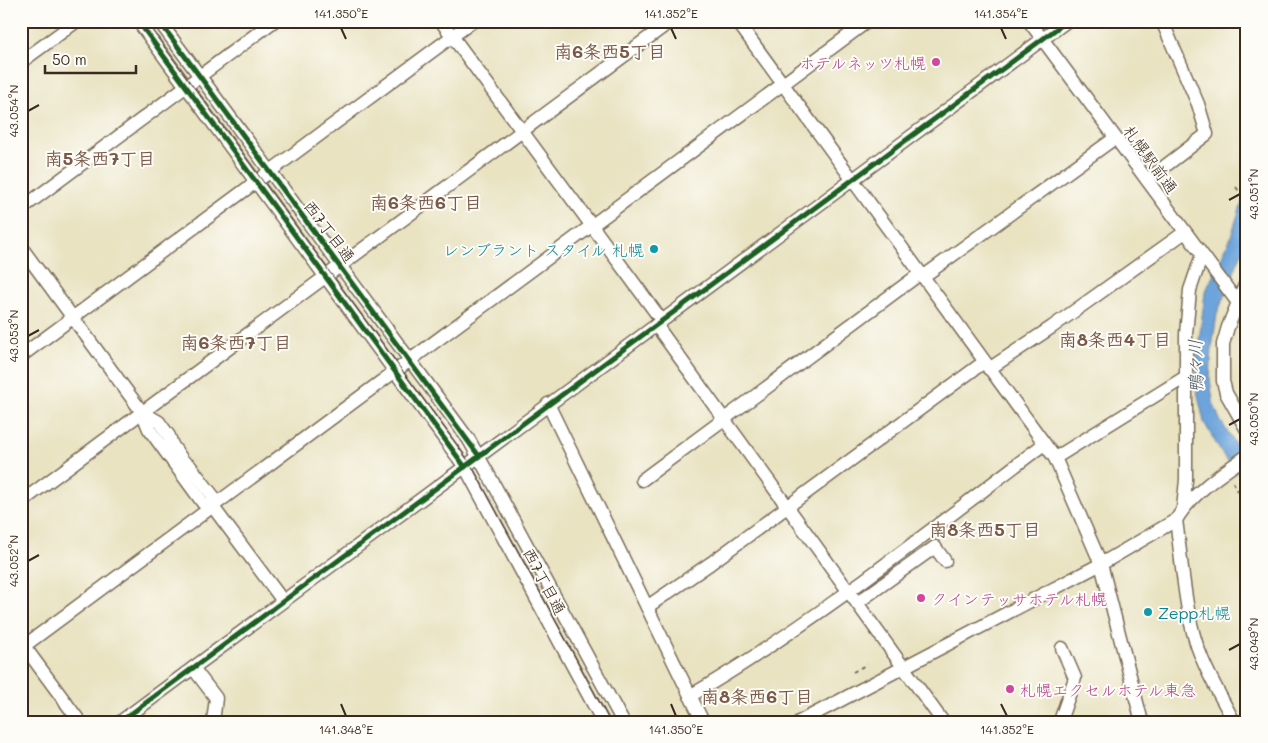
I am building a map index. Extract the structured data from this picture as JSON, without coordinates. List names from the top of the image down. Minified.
{"streets":{"street":["札幌駅前通","西7丁目通"]},"districts":["南6条西5丁目","南5条西7丁目","南6条西6丁目","南8条西4丁目","南6条西7丁目","南8条西5丁目","南8条西6丁目"],"water":["鴨々川"],"places":["ホテルネッツ札幌","レンブラント スタイル 札幌","クインテッサホテル札幌","Zepp札幌","札幌エクセルホテル東急"],"scale_bar":"50 m","coordinates":["141.350°E","141.352°E","141.354°E","43.054°N","43.051°N","43.053°N","43.050°N","43.052°N","43.049°N","141.348°E"]}
